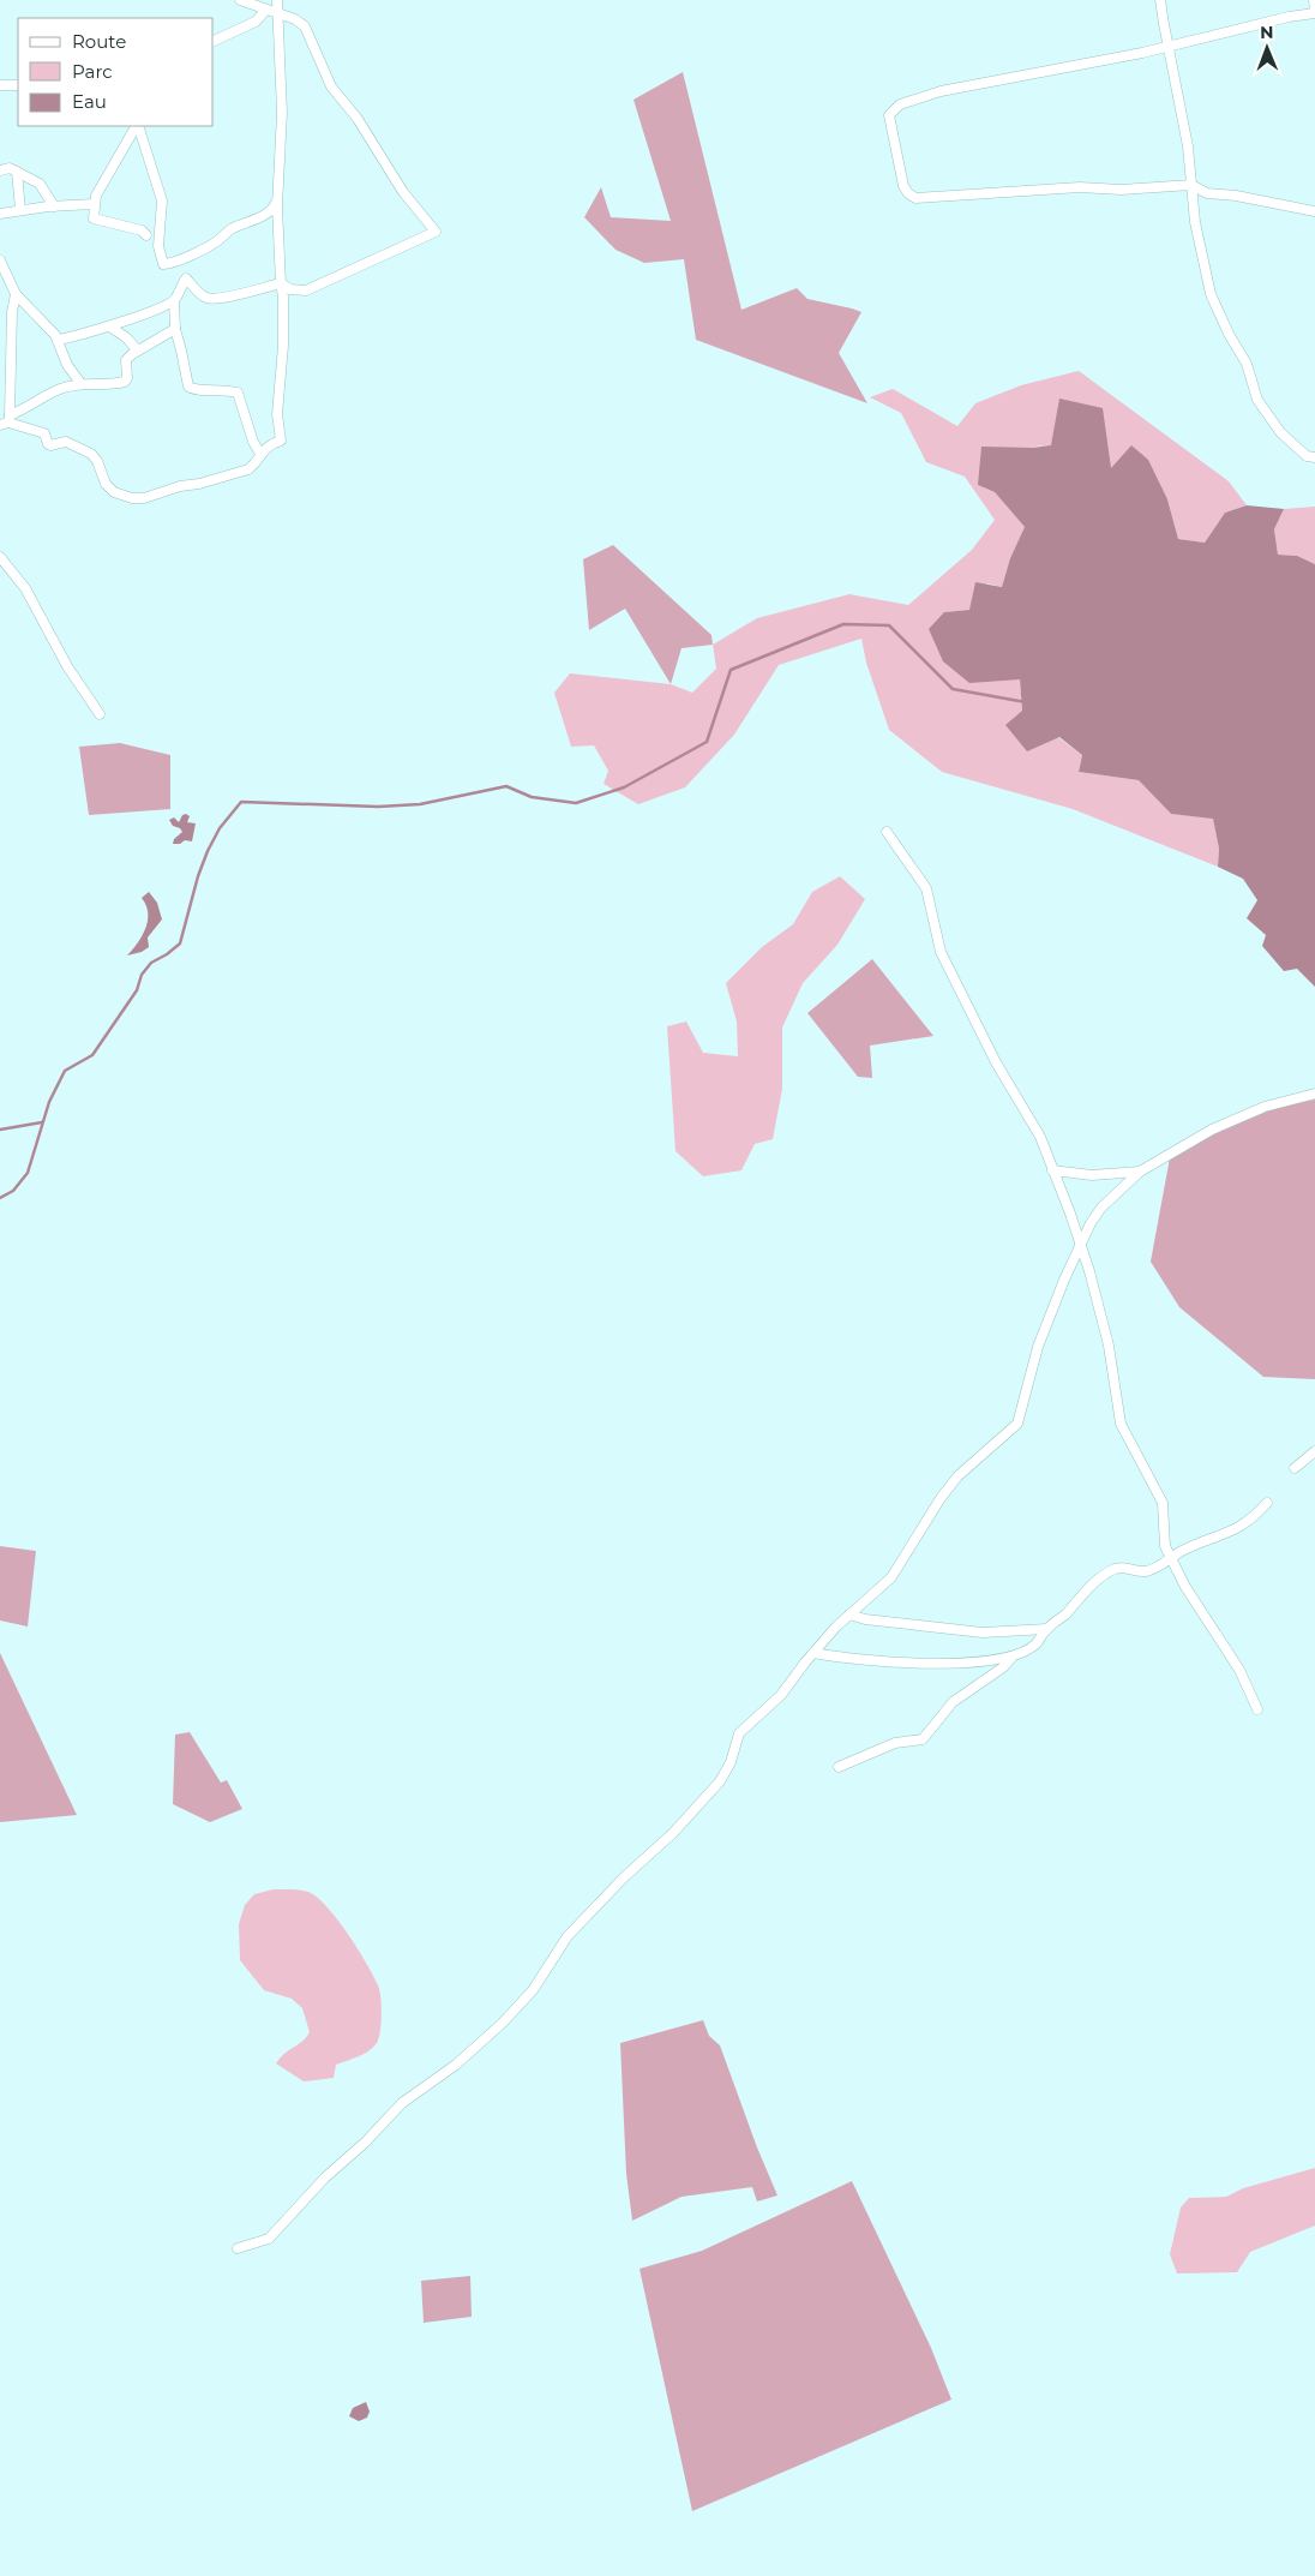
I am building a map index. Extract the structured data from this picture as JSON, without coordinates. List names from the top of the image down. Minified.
{"legend":["Route","Parc","Eau"],"north":"top"}
